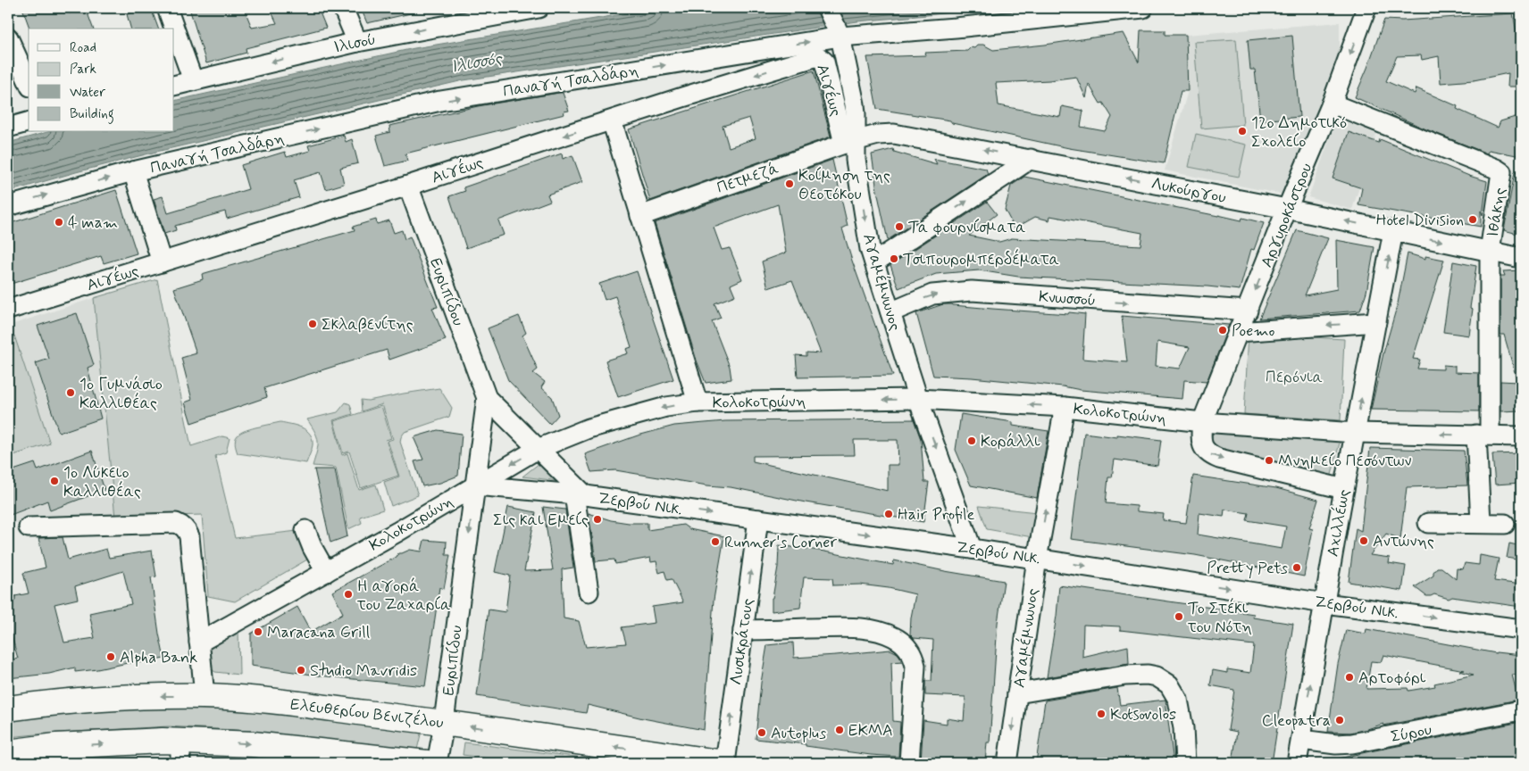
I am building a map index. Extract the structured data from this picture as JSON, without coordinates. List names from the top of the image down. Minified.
{"streets":{"main road":["Ελευθερίου Βενιζέλου"],"street":["Ιλισού","Παναγή Τσαλδάρη","Αιγέως","Πετμεζά","Λυκούργου","Ιθάκης","Αργυροκάστρου","Αγαμέμνωνος","Ευριπίδου","Κνωσσού","Κολοκοτρώνη","Ζερβού Νικ.","Αχιλλέως","Λυσικράτους","Σύρου"]},"crossings":[["Παναγή Τσαλδάρη","Αγαμέμνωνος"],["Αιγέως","Πετμεζά"],["Αιγέως","Λυκούργου"],["Αιγέως","Αγαμέμνωνος"],["Αιγέως","Ευριπίδου"],["Πετμεζά","Λυκούργου"],["Πετμεζά","Αγαμέμνωνος"],["Λυκούργου","Ιθάκης"],["Λυκούργου","Αργυροκάστρου"],["Λυκούργου","Αγαμέμνωνος"],["Λυκούργου","Αχιλλέως"],["Ιθάκης","Αργυροκάστρου"],["Ιθάκης","Κολοκοτρώνη"],["Αργυροκάστρου","Κνωσσού"],["Αργυροκάστρου","Κολοκοτρώνη"],["Αγαμέμνωνος","Κνωσσού"],["Αγαμέμνωνος","Κολοκοτρώνη"],["Αγαμέμνωνος","Ζερβού Νικ."],["Ευριπίδου","Κολοκοτρώνη"],["Ευριπίδου","Ζερβού Νικ."],["Ευριπίδου","Ελευθερίου Βενιζέλου"],["Κολοκοτρώνη","Ζερβού Νικ."],["Κολοκοτρώνη","Αχιλλέως"],["Ζερβού Νικ.","Αχιλλέως"],["Ζερβού Νικ.","Λυσικράτους"],["Αχιλλέως","Σύρου"],["Λυσικράτους","Ελευθερίου Βενιζέλου"]],"one_way":["Ιλισού","Παναγή Τσαλδάρη","Αιγέως","Αργυροκάστρου","Κνωσσού","Κολοκοτρώνη","Ζερβού Νικ.","Αχιλλέως","Λυσικράτους"],"water":["Ιλισσός"],"parks":["Περόνια"],"places":["12ο Δημοτικό Σχολείο","Κοίμηση της Θεοτόκου","Hotel Division","4 mam","Τα φουρνίσματα","Τσιπουρομπερδέματα","Σκλαβενίτης","Poemo","1ο Γυμνάσιο Καλλιθέας","Κοράλλι","Μνημείο Πεσόντων","1ο Λύκειο Καλλιθέας","Hair Profile","Σις και Εμείς","Αντώνης","Runner's Corner","Pretty Pets","Η αγορά του Ζαχαρία","Το Στέκι του Νότη","Maracana Grill","Alpha Bank","Studio Mavridis","Αρτοφόρι","Kotsovolos","Cleopatra","ΕΚΜΑ","Autoplus"],"legend":["Road","Park","Water","Building"]}
